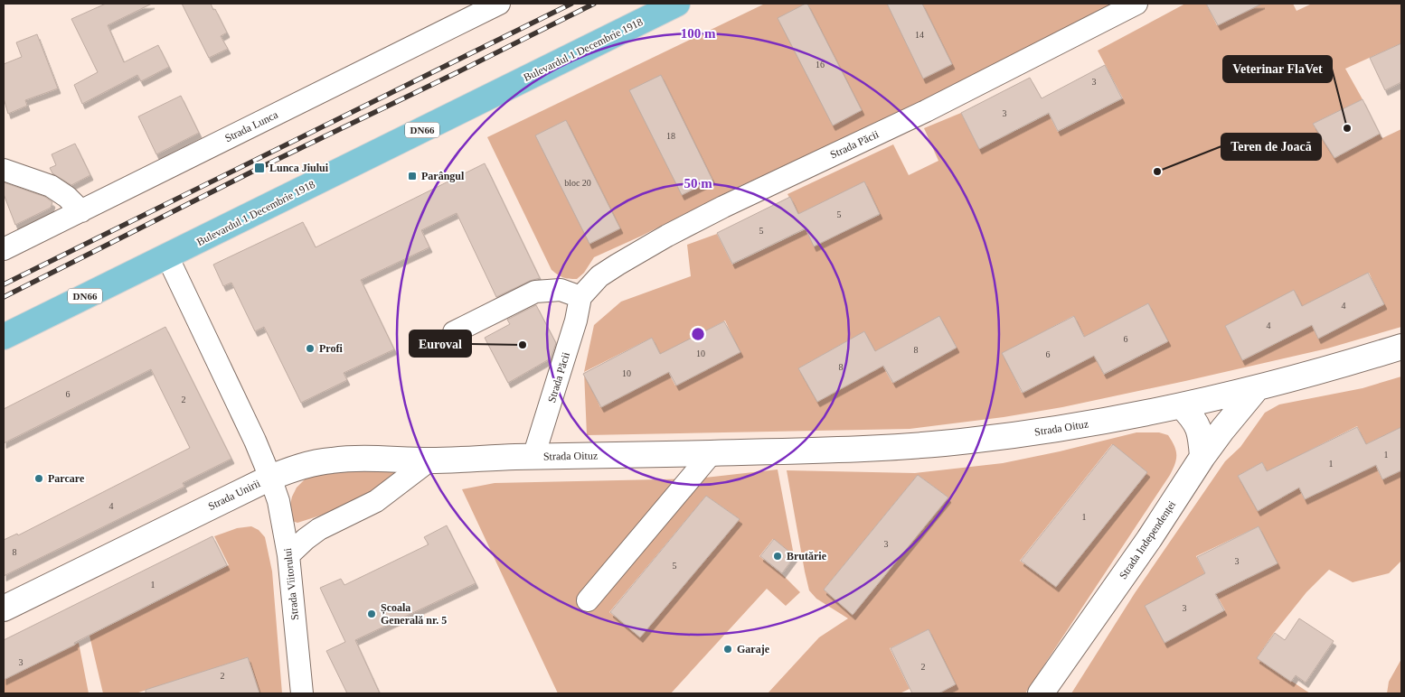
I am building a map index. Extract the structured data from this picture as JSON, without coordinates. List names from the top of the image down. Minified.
{"streets":{"main road":["Bulevardul 1 Decembrie 1918","DN66"],"street":["Strada Lunca","Strada Păcii","Strada Oituz","Strada Unirii","Strada Independenței","Strada Viitorului"]},"crossings":[["Bulevardul 1 Decembrie 1918","Strada Unirii"],["Strada Păcii","Strada Oituz"],["Strada Oituz","Strada Unirii"],["Strada Oituz","Strada Independenței"],["Strada Oituz","Strada Viitorului"],["Strada Unirii","Strada Viitorului"]],"places":{"other":["Veterinar FlaVet","Teren de Joacă","Euroval","Profi","Parcare","Brutărie","Școala Generală nr. 5","Garaje"],"transit":["Lunca Jiului","Parângul"]},"house_numbers":["14","16","3","3","18","bloc 20","5","5","4","4","6","8","10","6","8","10","6","2","1","1","4","1","3","8","3","5","1","3","3","2","2"],"rings":["100 m","50 m"]}
